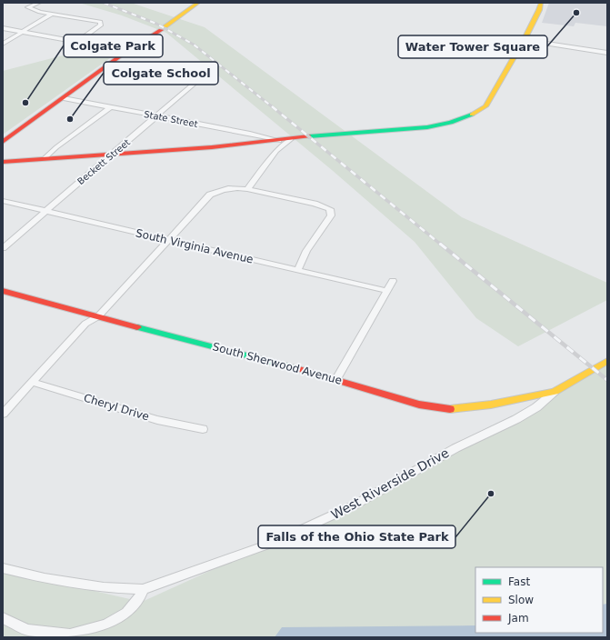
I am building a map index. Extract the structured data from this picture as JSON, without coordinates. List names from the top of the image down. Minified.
{"streets":{"street":["State Street","Beckett Street","South Virginia Avenue","South Sherwood Avenue","Cheryl Drive","West Riverside Drive"]},"crossings":[["State Street","Beckett Street"],["Beckett Street","South Virginia Avenue"],["South Sherwood Avenue","West Riverside Drive"]],"places":["Water Tower Square","Colgate Park","Colgate School","Falls of the Ohio State Park"],"legend":["Fast","Slow","Jam"]}
